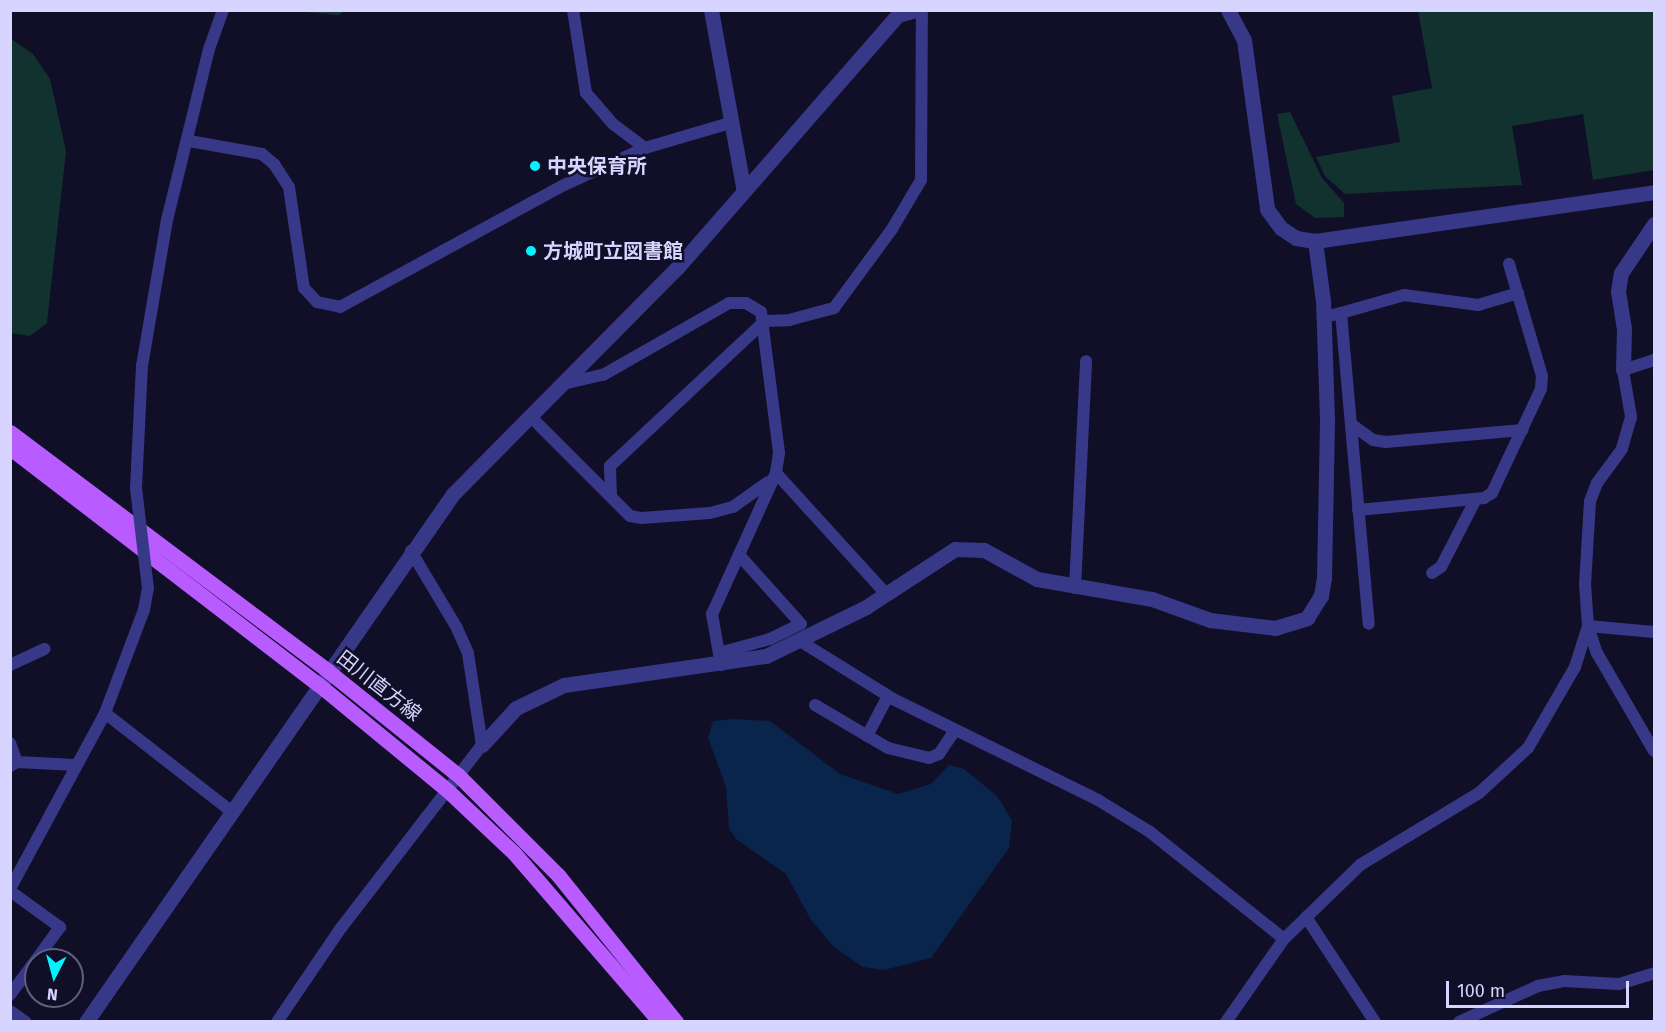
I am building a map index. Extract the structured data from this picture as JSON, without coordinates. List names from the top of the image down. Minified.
{"streets":{"main road":["田川直方線"]},"places":["中央保育所","方城町立図書館"],"scale_bar":"100 m","north":"bottom"}
